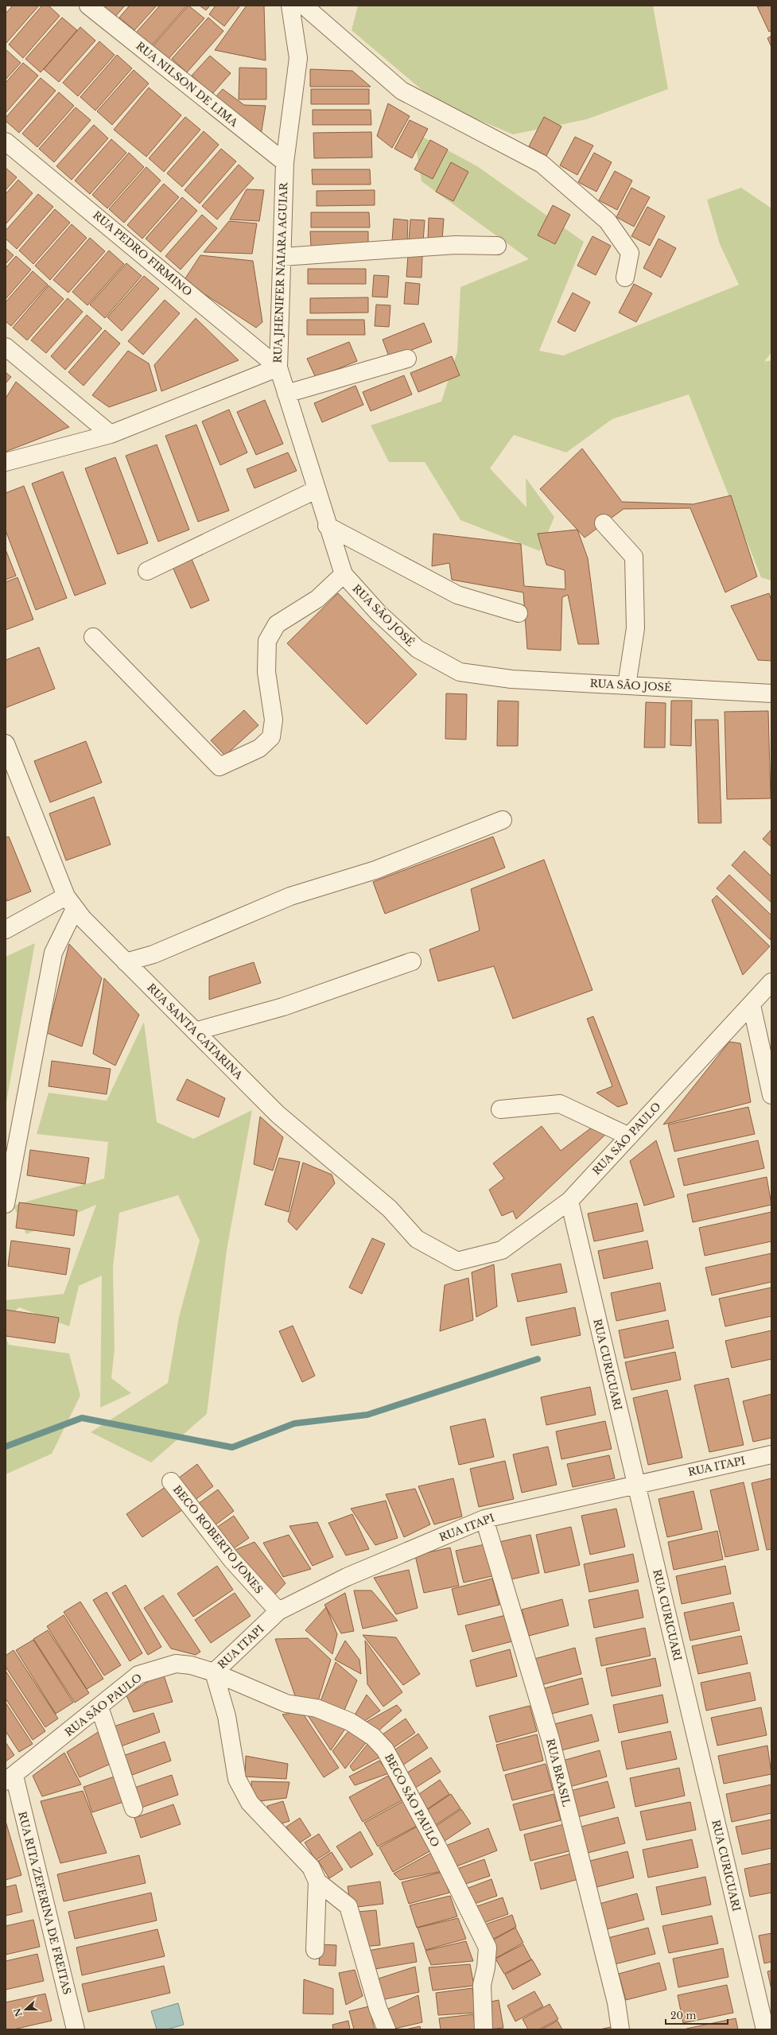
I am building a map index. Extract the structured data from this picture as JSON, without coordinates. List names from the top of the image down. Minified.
{"streets":{"street":["RUA NILSON DE LIMA","RUA PEDRO FIRMINO","RUA JHENIFER NAIARA AGUIAR","RUA SÃO JOSÉ","RUA SANTA CATARINA","RUA SÃO PAULO","RUA CURICUARI","RUA ITAPI","BECO ROBERTO JONES","RUA BRASIL","BECO SÃO PAULO","RUA RITA ZEFERINA DE FREITAS"]},"crossings":[["RUA NILSON DE LIMA","RUA JHENIFER NAIARA AGUIAR"],["RUA PEDRO FIRMINO","RUA JHENIFER NAIARA AGUIAR"],["RUA PEDRO FIRMINO","RUA SÃO JOSÉ"],["RUA JHENIFER NAIARA AGUIAR","RUA SÃO JOSÉ"],["RUA SANTA CATARINA","RUA SÃO PAULO"],["RUA SÃO PAULO","RUA CURICUARI"],["RUA SÃO PAULO","RUA ITAPI"],["RUA SÃO PAULO","BECO SÃO PAULO"],["RUA SÃO PAULO","RUA RITA ZEFERINA DE FREITAS"],["RUA CURICUARI","RUA ITAPI"],["RUA ITAPI","BECO ROBERTO JONES"],["RUA ITAPI","RUA BRASIL"],["RUA ITAPI","BECO SÃO PAULO"]],"scale_bar":"20 m","north":"left"}
